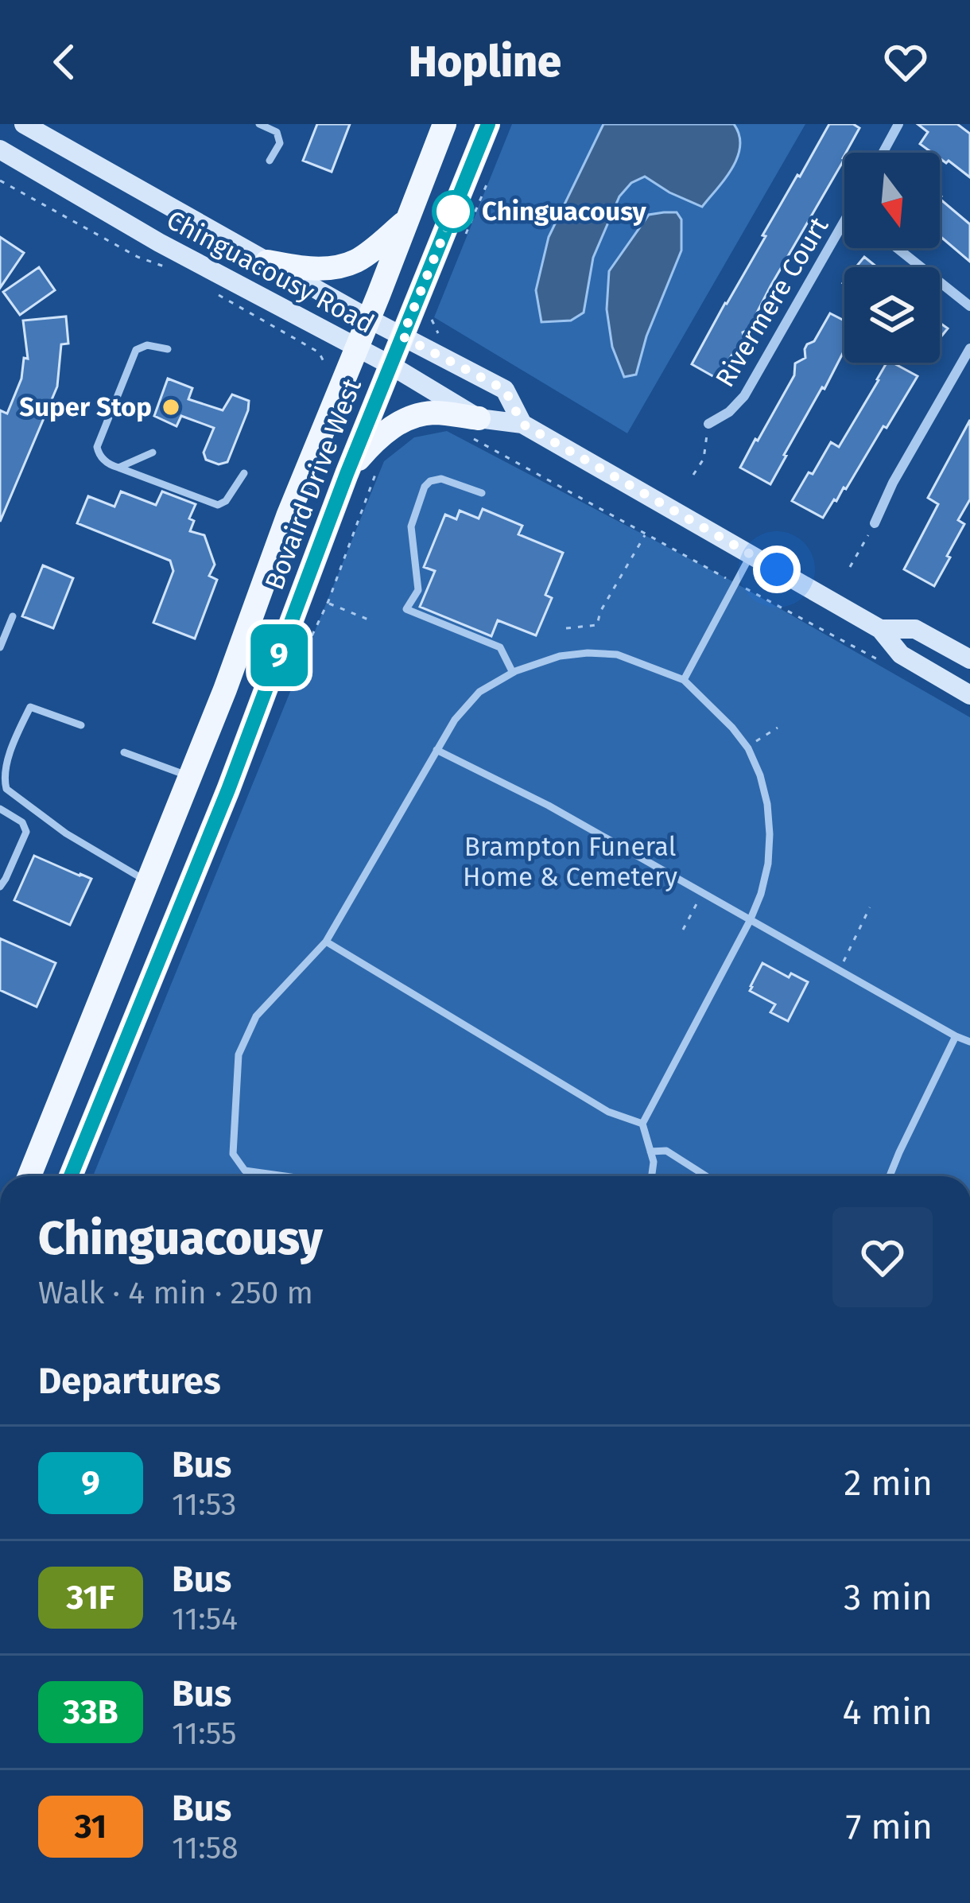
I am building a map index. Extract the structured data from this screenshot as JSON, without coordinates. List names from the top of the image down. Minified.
{"streets":{"main road":["Chinguacousy Road","Bovaird Drive West"],"street":["Rivermere Court"]},"crossings":[["Chinguacousy Road","Bovaird Drive West"]],"parks":["Brampton Funeral Home & Cemetery"],"places":["Chinguacousy","Super Stop"],"lines":["bus line 9"],"north":"bottom","page":{"header":"Hopline","on_map":"9","heading":[["Chinguacousy","Walk · 4 min · 250 m"],"Departures"],"list":[{"mark":"9","name":"Bus","note":"11:53","value":"2 min"},{"mark":"31F","name":"Bus","note":"11:54","value":"3 min"},{"mark":"33B","name":"Bus","note":"11:55","value":"4 min"},{"mark":"31","name":"Bus","note":"11:58","value":"7 min"}]}}
